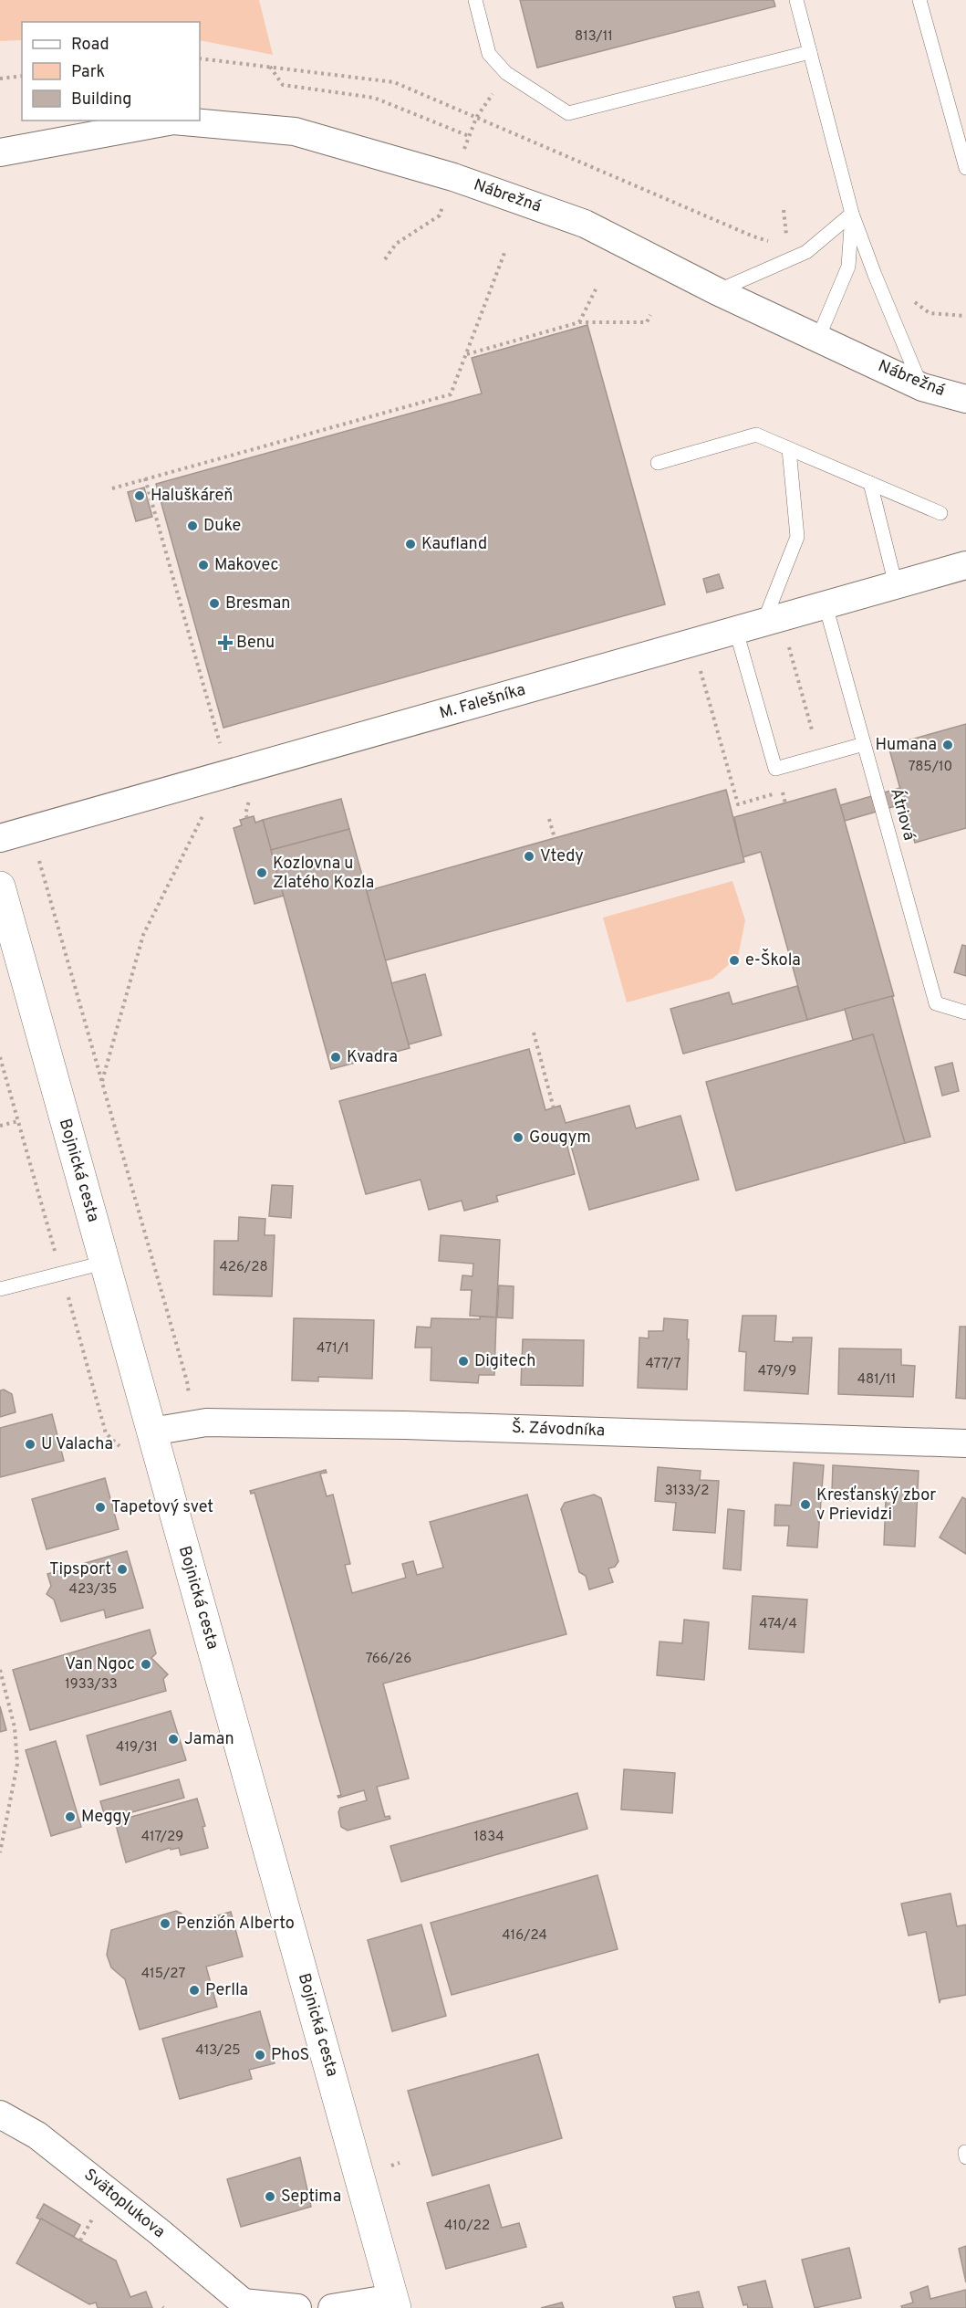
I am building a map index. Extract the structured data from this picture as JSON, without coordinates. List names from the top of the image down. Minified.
{"streets":{"street":["Nábrežná","M. Falešníka","Bojnická cesta","Š. Závodníka","Svätoplukova"],"lane":["Átriová"]},"crossings":[["M. Falešníka","Átriová"],["Bojnická cesta","Š. Závodníka"]],"places":{"other":["Haluškáreň","Duke","Kaufland","Makovec","Bresman","Humana","Vtedy","Kozlovna u Zlatého Kozla","e-Škola","Kvadra","Gougym","Digitech","U Valacha","Kresťanský zbor v Prievidzi","Tapetový svet","Tipsport","Van Ngoc","Jaman","Meggy","Penzión Alberto","Perlla","PhoS","Septima"],"health":["Benu"]},"house_numbers":["813/11","785/10","426/28","471/1","477/7","479/9","481/11","3133/2","423/35","474/4","766/26","1933/33","419/31","417/29","1834","416/24","415/27","413/25","410/22"],"legend":["Road","Park","Building"]}
